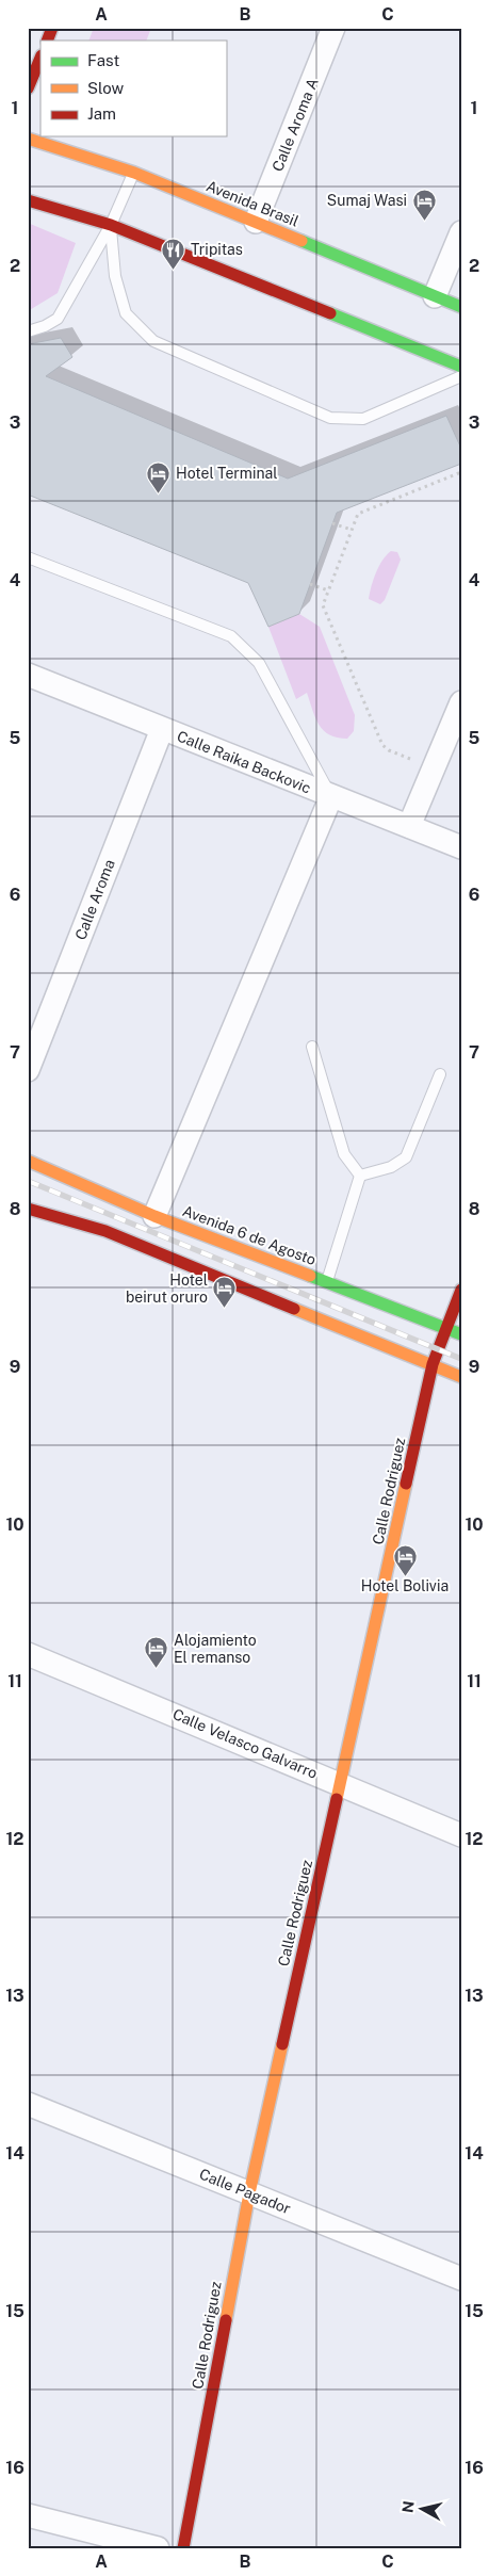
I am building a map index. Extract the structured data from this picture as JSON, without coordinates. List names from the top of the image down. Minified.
{"streets":{"main road":["Avenida Brasil","Avenida 6 de Agosto","Calle Rodriguez"],"street":["Calle Aroma A","Calle Raika Backovic","Calle Aroma","Calle Velasco Galvarro","Calle Pagador"]},"crossings":[["Calle Aroma A","Avenida Brasil"],["Calle Raika Backovic","Calle Aroma"],["Avenida 6 de Agosto","Calle Rodriguez"],["Calle Rodriguez","Calle Velasco Galvarro"],["Calle Rodriguez","Calle Pagador"]],"places":{"hotel":["Sumaj Wasi","Hotel Terminal","Hotel beirut oruro","Hotel Bolivia","Alojamiento El remanso"],"restaurant":["Tripitas"]},"legend":["Fast","Slow","Jam"],"north":"left","grid":{"columns":["A","B","C"],"rows":["1","2","3","4","5","6","7","8","9","10","11","12","13","14","15","16"]}}
